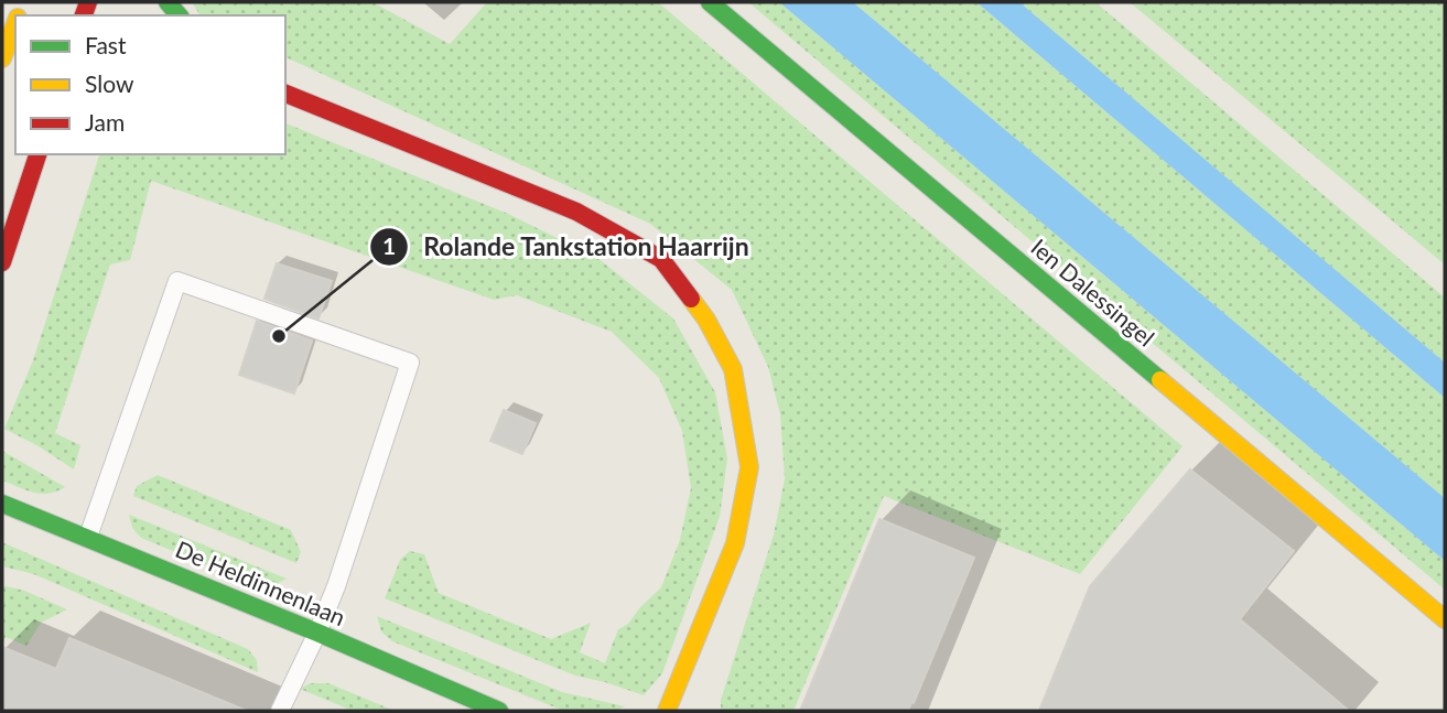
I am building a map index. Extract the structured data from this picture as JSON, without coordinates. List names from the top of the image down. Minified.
{"streets":{"street":["Ien Dalessingel","De Heldinnenlaan"]},"places":["Rolande Tankstation Haarrijn"],"legend":["Fast","Slow","Jam"]}
